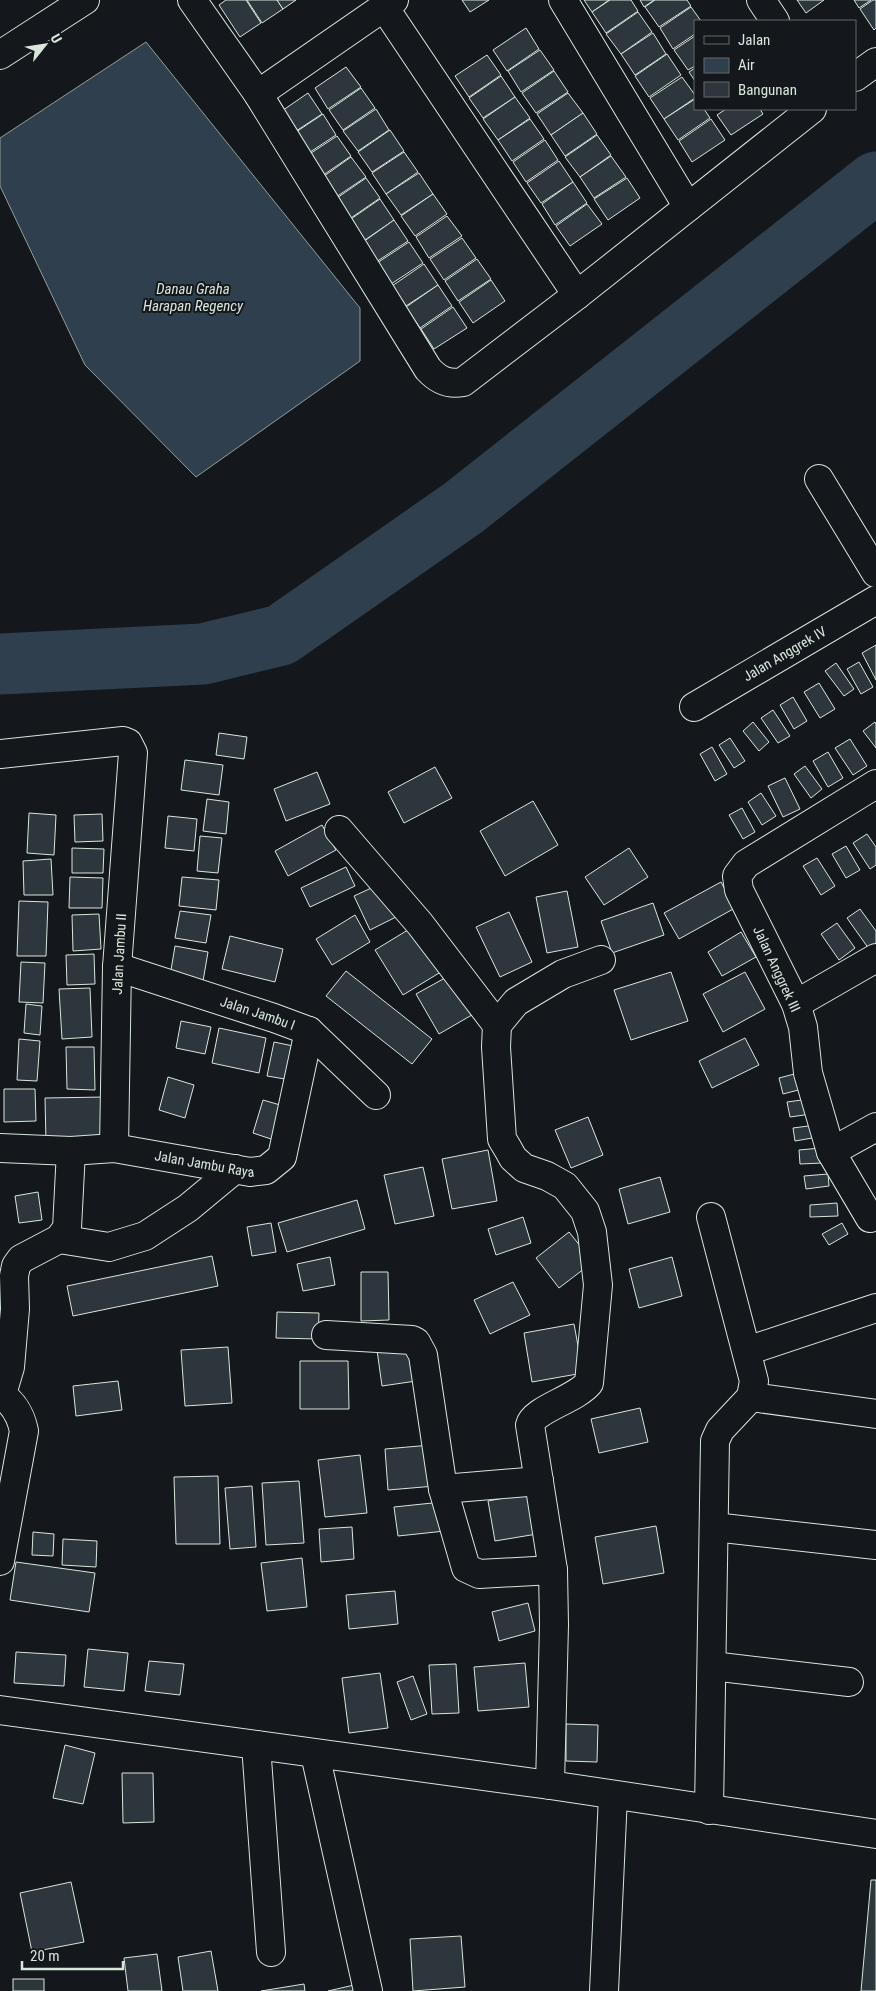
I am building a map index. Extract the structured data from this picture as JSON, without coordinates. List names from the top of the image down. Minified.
{"streets":{"street":["Jalan Anggrek IV","Jalan Jambu II","Jalan Anggrek III","Jalan Jambu I","Jalan Jambu Raya"]},"crossings":[["Jalan Jambu II","Jalan Jambu I"],["Jalan Jambu II","Jalan Jambu Raya"],["Jalan Jambu I","Jalan Jambu Raya"]],"water":["Danau Graha Harapan Regency"],"legend":["Jalan","Air","Bangunan"],"scale_bar":"20 m","north":"top right"}
